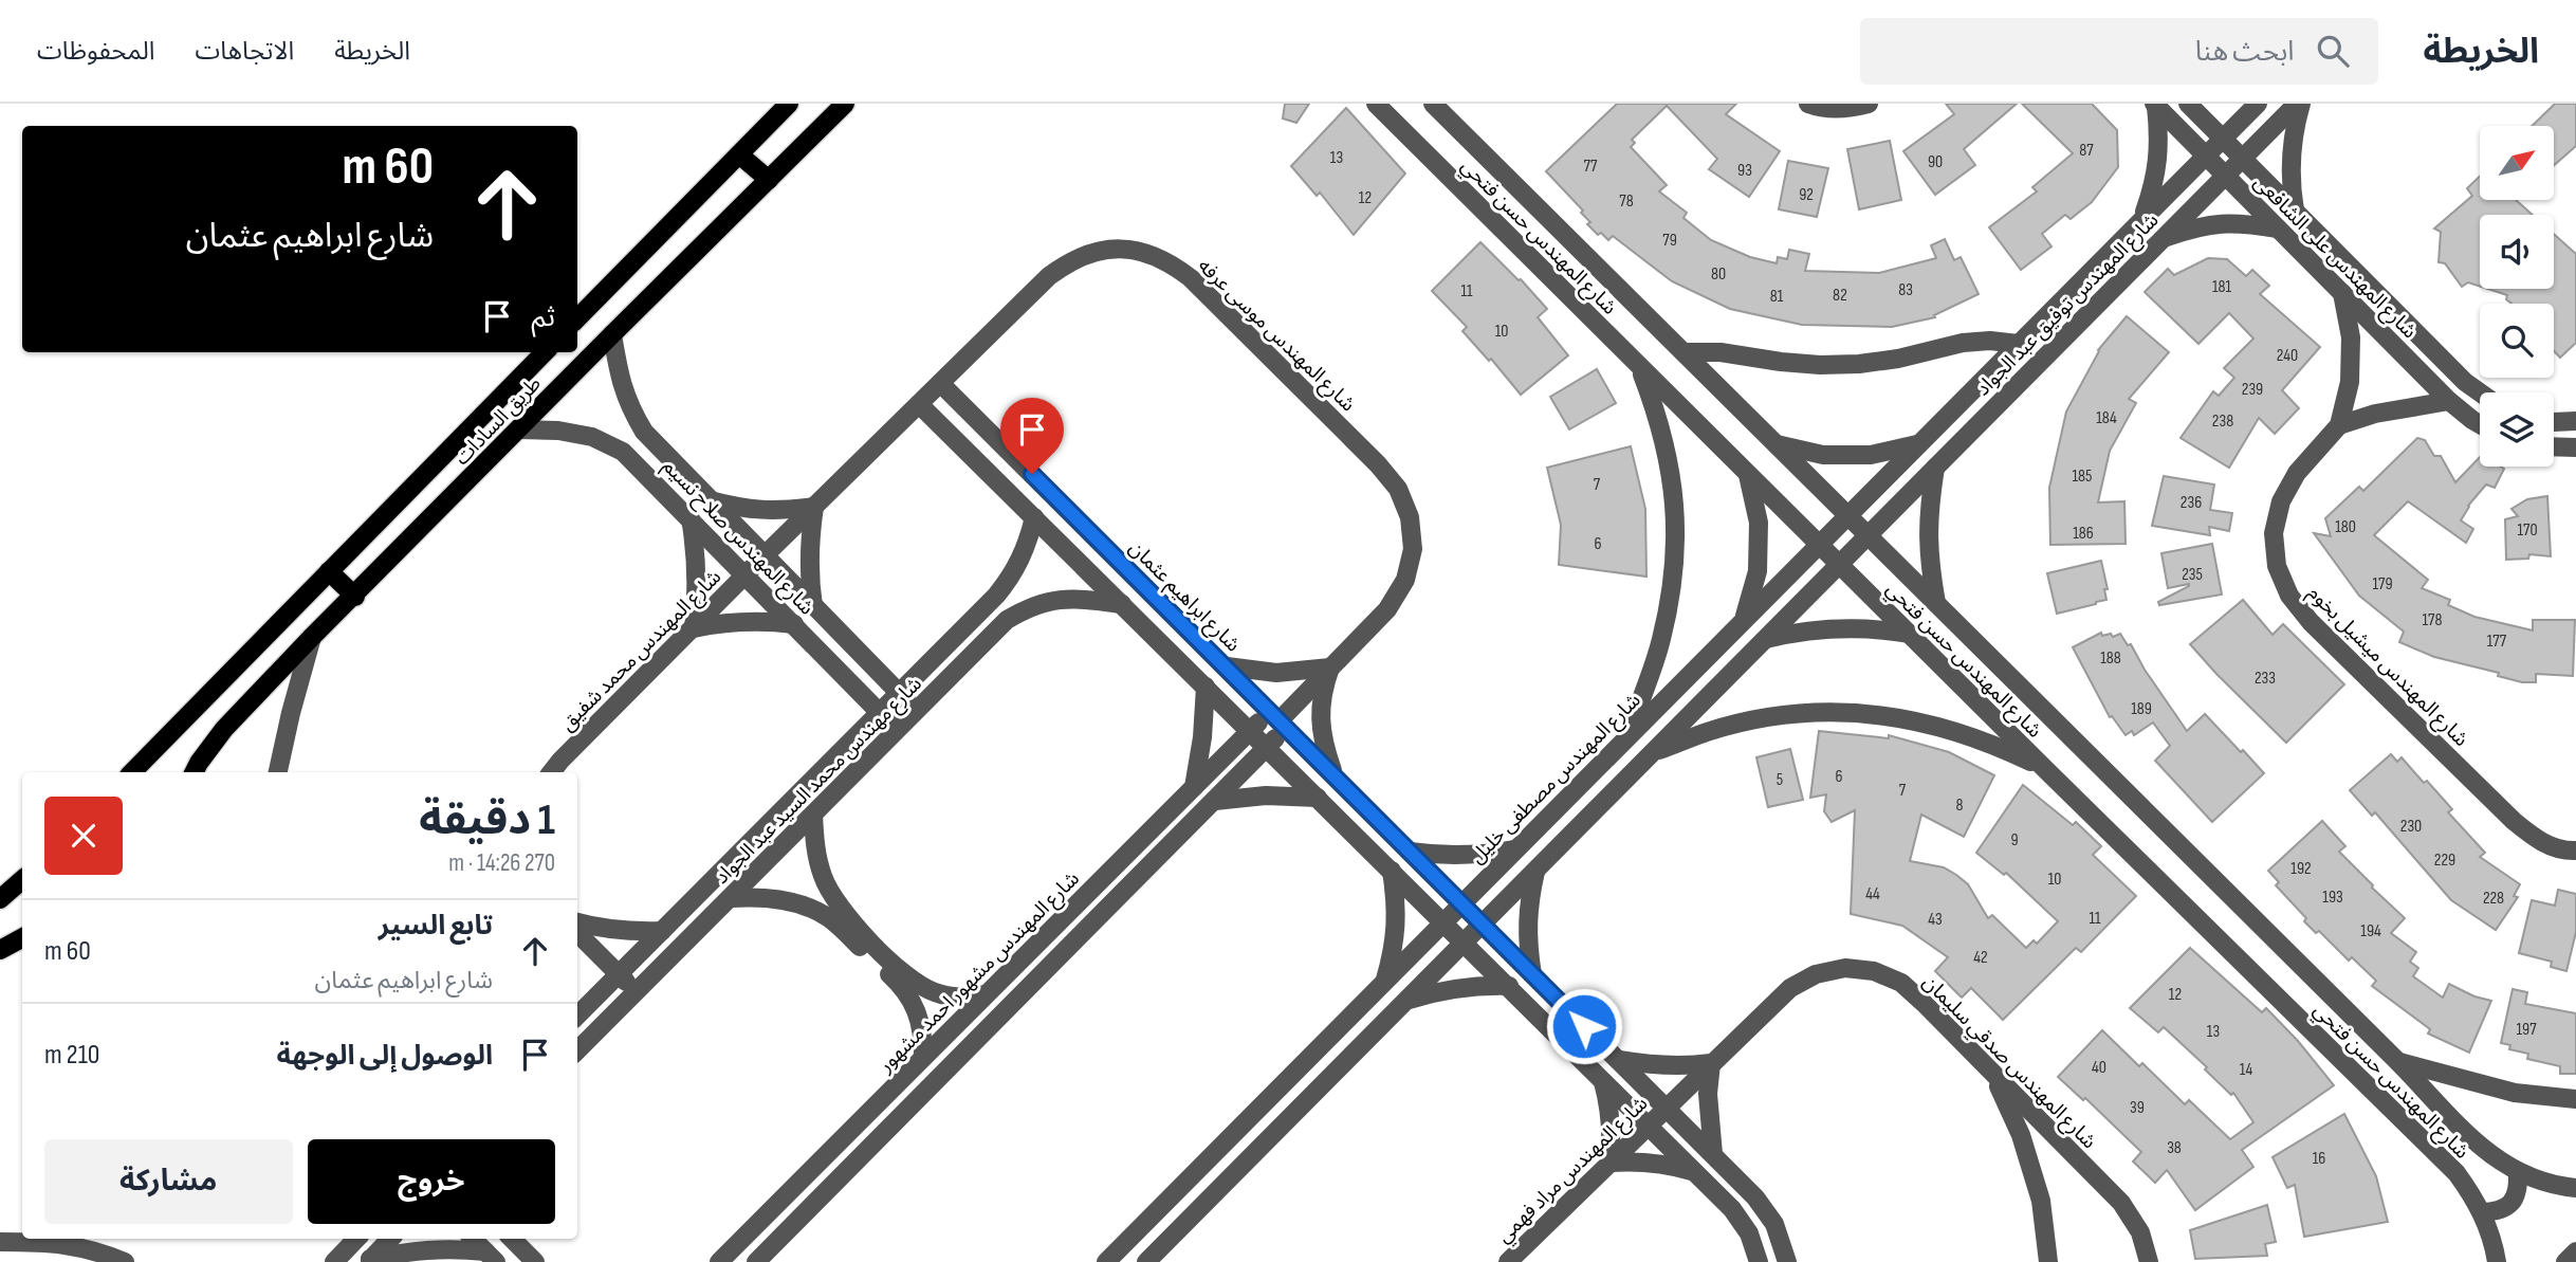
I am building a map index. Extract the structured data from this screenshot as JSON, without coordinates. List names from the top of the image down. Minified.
{"streets":{"main road":["طريق السادات"],"street":["شارع المهندس حسن فتحي","شارع المهندس على الشافعى","شارع المهندس توفيق عبد الجواد","شارع المهندس موسى عرفه","شارع المهندس صلاح نسيم","شارع ابراهيم عثمان","شارع المهندس محمد شفيق","شارع المهندس ميشيل بخوم","شارع المهندس مصطفى خليل","شارع مهندس محمد السيد عبد الجواد","شارع المهندس مشهور احمد مشهور","شارع المهندس صدقي سليمان","شارع المهندس مراد فهمي"]},"crossings":[["شارع المهندس حسن فتحي","شارع المهندس توفيق عبد الجواد"],["شارع المهندس حسن فتحي","شارع المهندس مصطفى خليل"],["شارع المهندس على الشافعى","شارع المهندس توفيق عبد الجواد"],["شارع المهندس على الشافعى","شارع المهندس ميشيل بخوم"],["شارع المهندس توفيق عبد الجواد","شارع المهندس مصطفى خليل"],["شارع المهندس موسى عرفه","شارع المهندس صلاح نسيم"],["شارع المهندس موسى عرفه","شارع ابراهيم عثمان"],["شارع المهندس موسى عرفه","شارع المهندس محمد شفيق"],["شارع المهندس موسى عرفه","شارع المهندس مشهور احمد مشهور"],["طريق السادات","شارع المهندس صلاح نسيم"],["شارع المهندس صلاح نسيم","شارع المهندس محمد شفيق"],["شارع المهندس صلاح نسيم","شارع مهندس محمد السيد عبد الجواد"],["شارع ابراهيم عثمان","شارع المهندس مصطفى خليل"],["شارع ابراهيم عثمان","شارع المهندس مشهور احمد مشهور"],["شارع ابراهيم عثمان","شارع المهندس صدقي سليمان"],["شارع ابراهيم عثمان","شارع المهندس مراد فهمي"],["شارع المهندس صدقي سليمان","شارع المهندس مراد فهمي"]],"house_numbers":["87","13","90","77","93","92","12","78","79","80","181","83","11","82","81","10","240","239","184","238","185","7","236","180","170","186","6","235","179","178","177","188","233","189","6","5","7","8","230","9","229","192","10","44","193","228","11","43","194","42","12","197","13","40","14","39","38","16"],"north":"top right","page":{"header":"الخريطة","search":"ابحث هنا","nav":["الخريطة","الاتجاهات","المحفوظات"],"turn":["60 m","شارع ابراهيم عثمان"],"then":"ثم","heading":["1 دقيقة","270 m · 14:26"],"list":[{"name":"تابع السير","note":"شارع ابراهيم عثمان","value":"60 m"},{"name":"الوصول إلى الوجهة","value":"210 m"}],"buttons":["خروج","مشاركة"]}}
